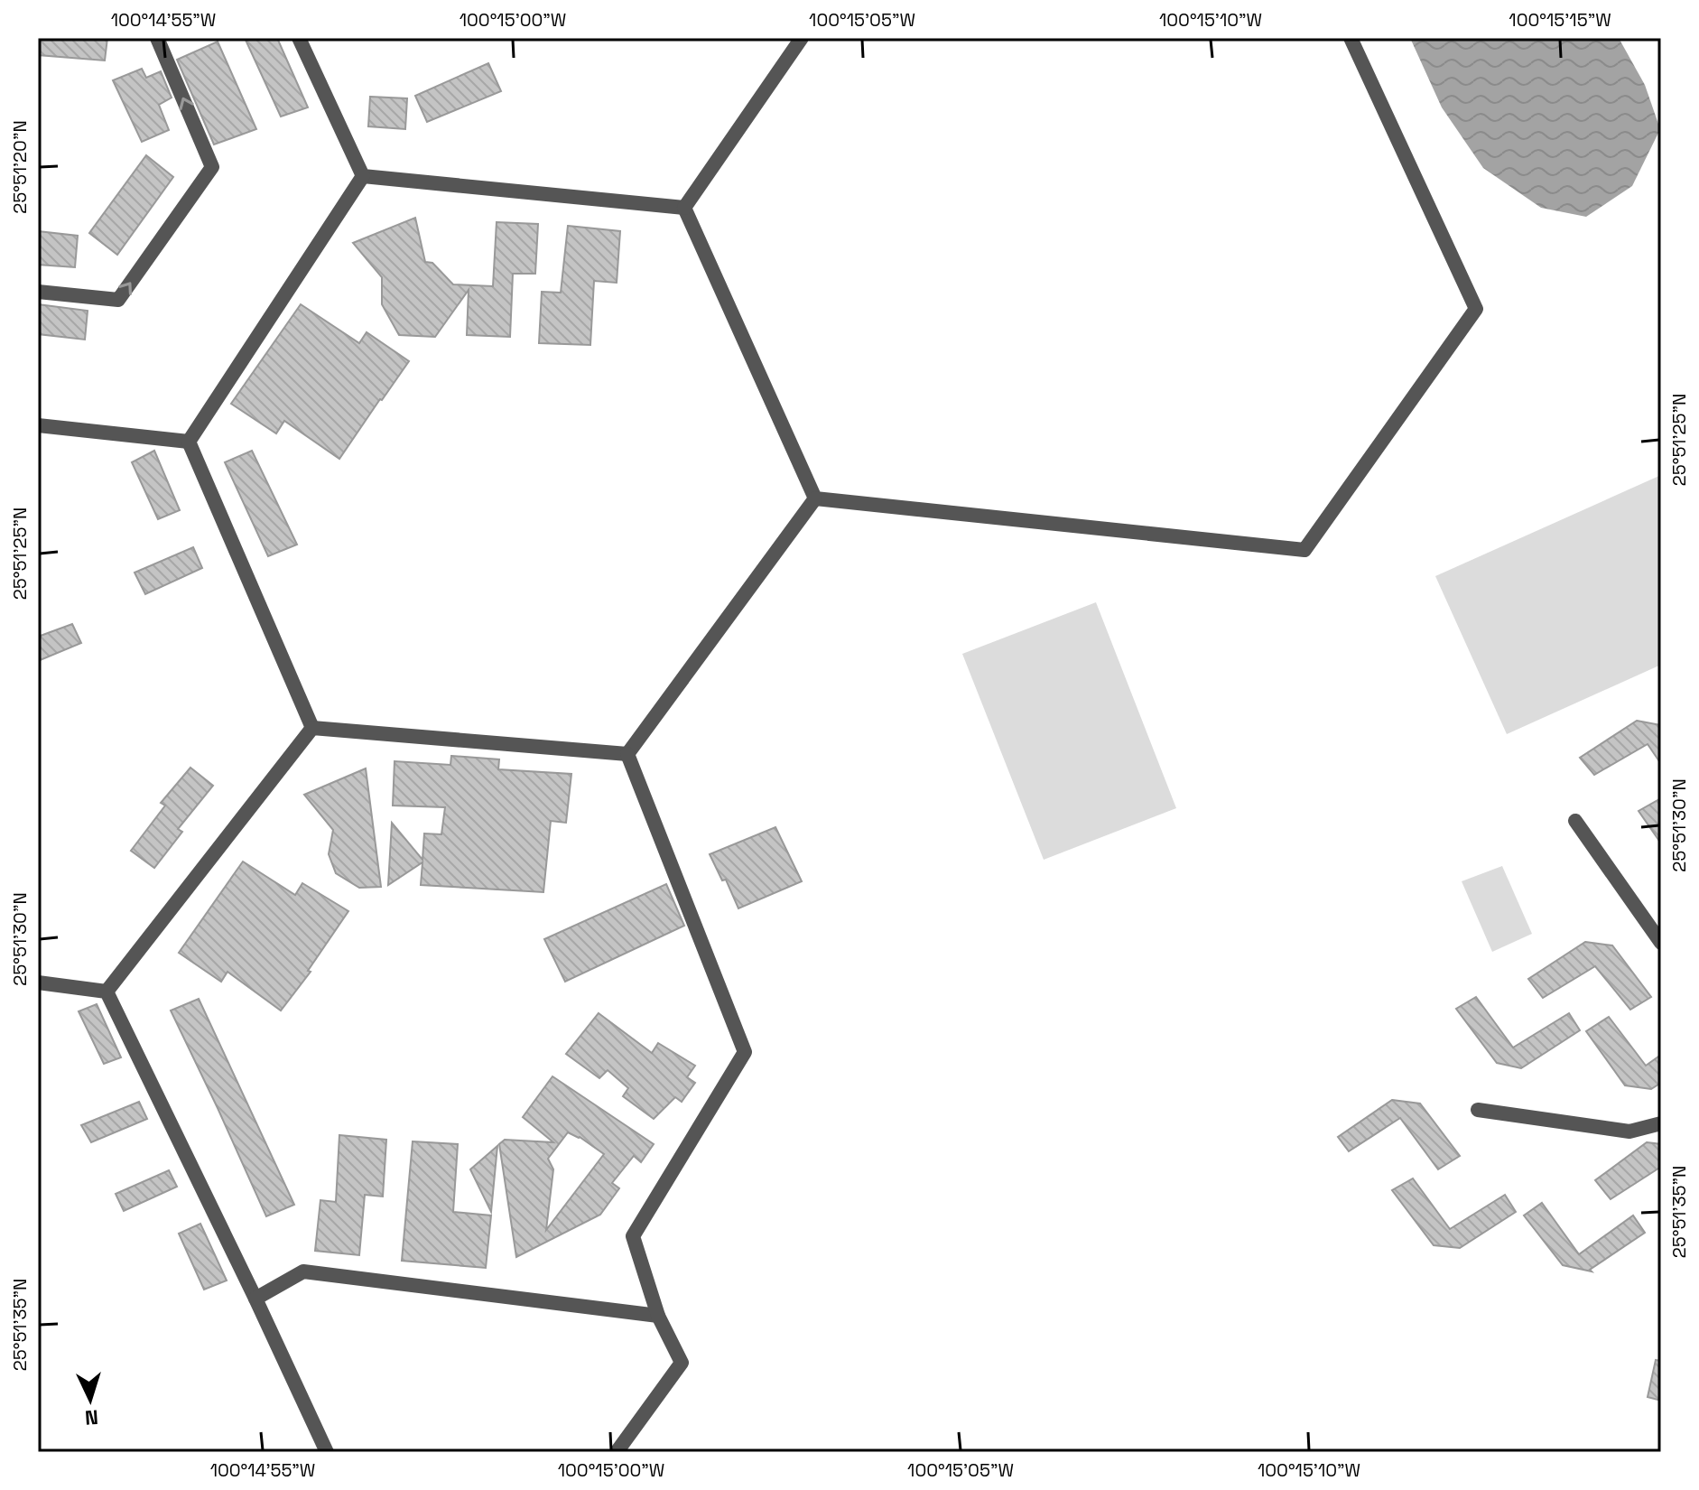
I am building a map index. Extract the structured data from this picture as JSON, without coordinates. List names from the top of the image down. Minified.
{"north":"bottom","coordinates":["100°14'55\"W","100°15'00\"W","100°15'05\"W","100°15'10\"W","100°15'15\"W","25°51'20\"N","25°51'25\"N","25°51'30\"N","25°51'35\"N"]}
